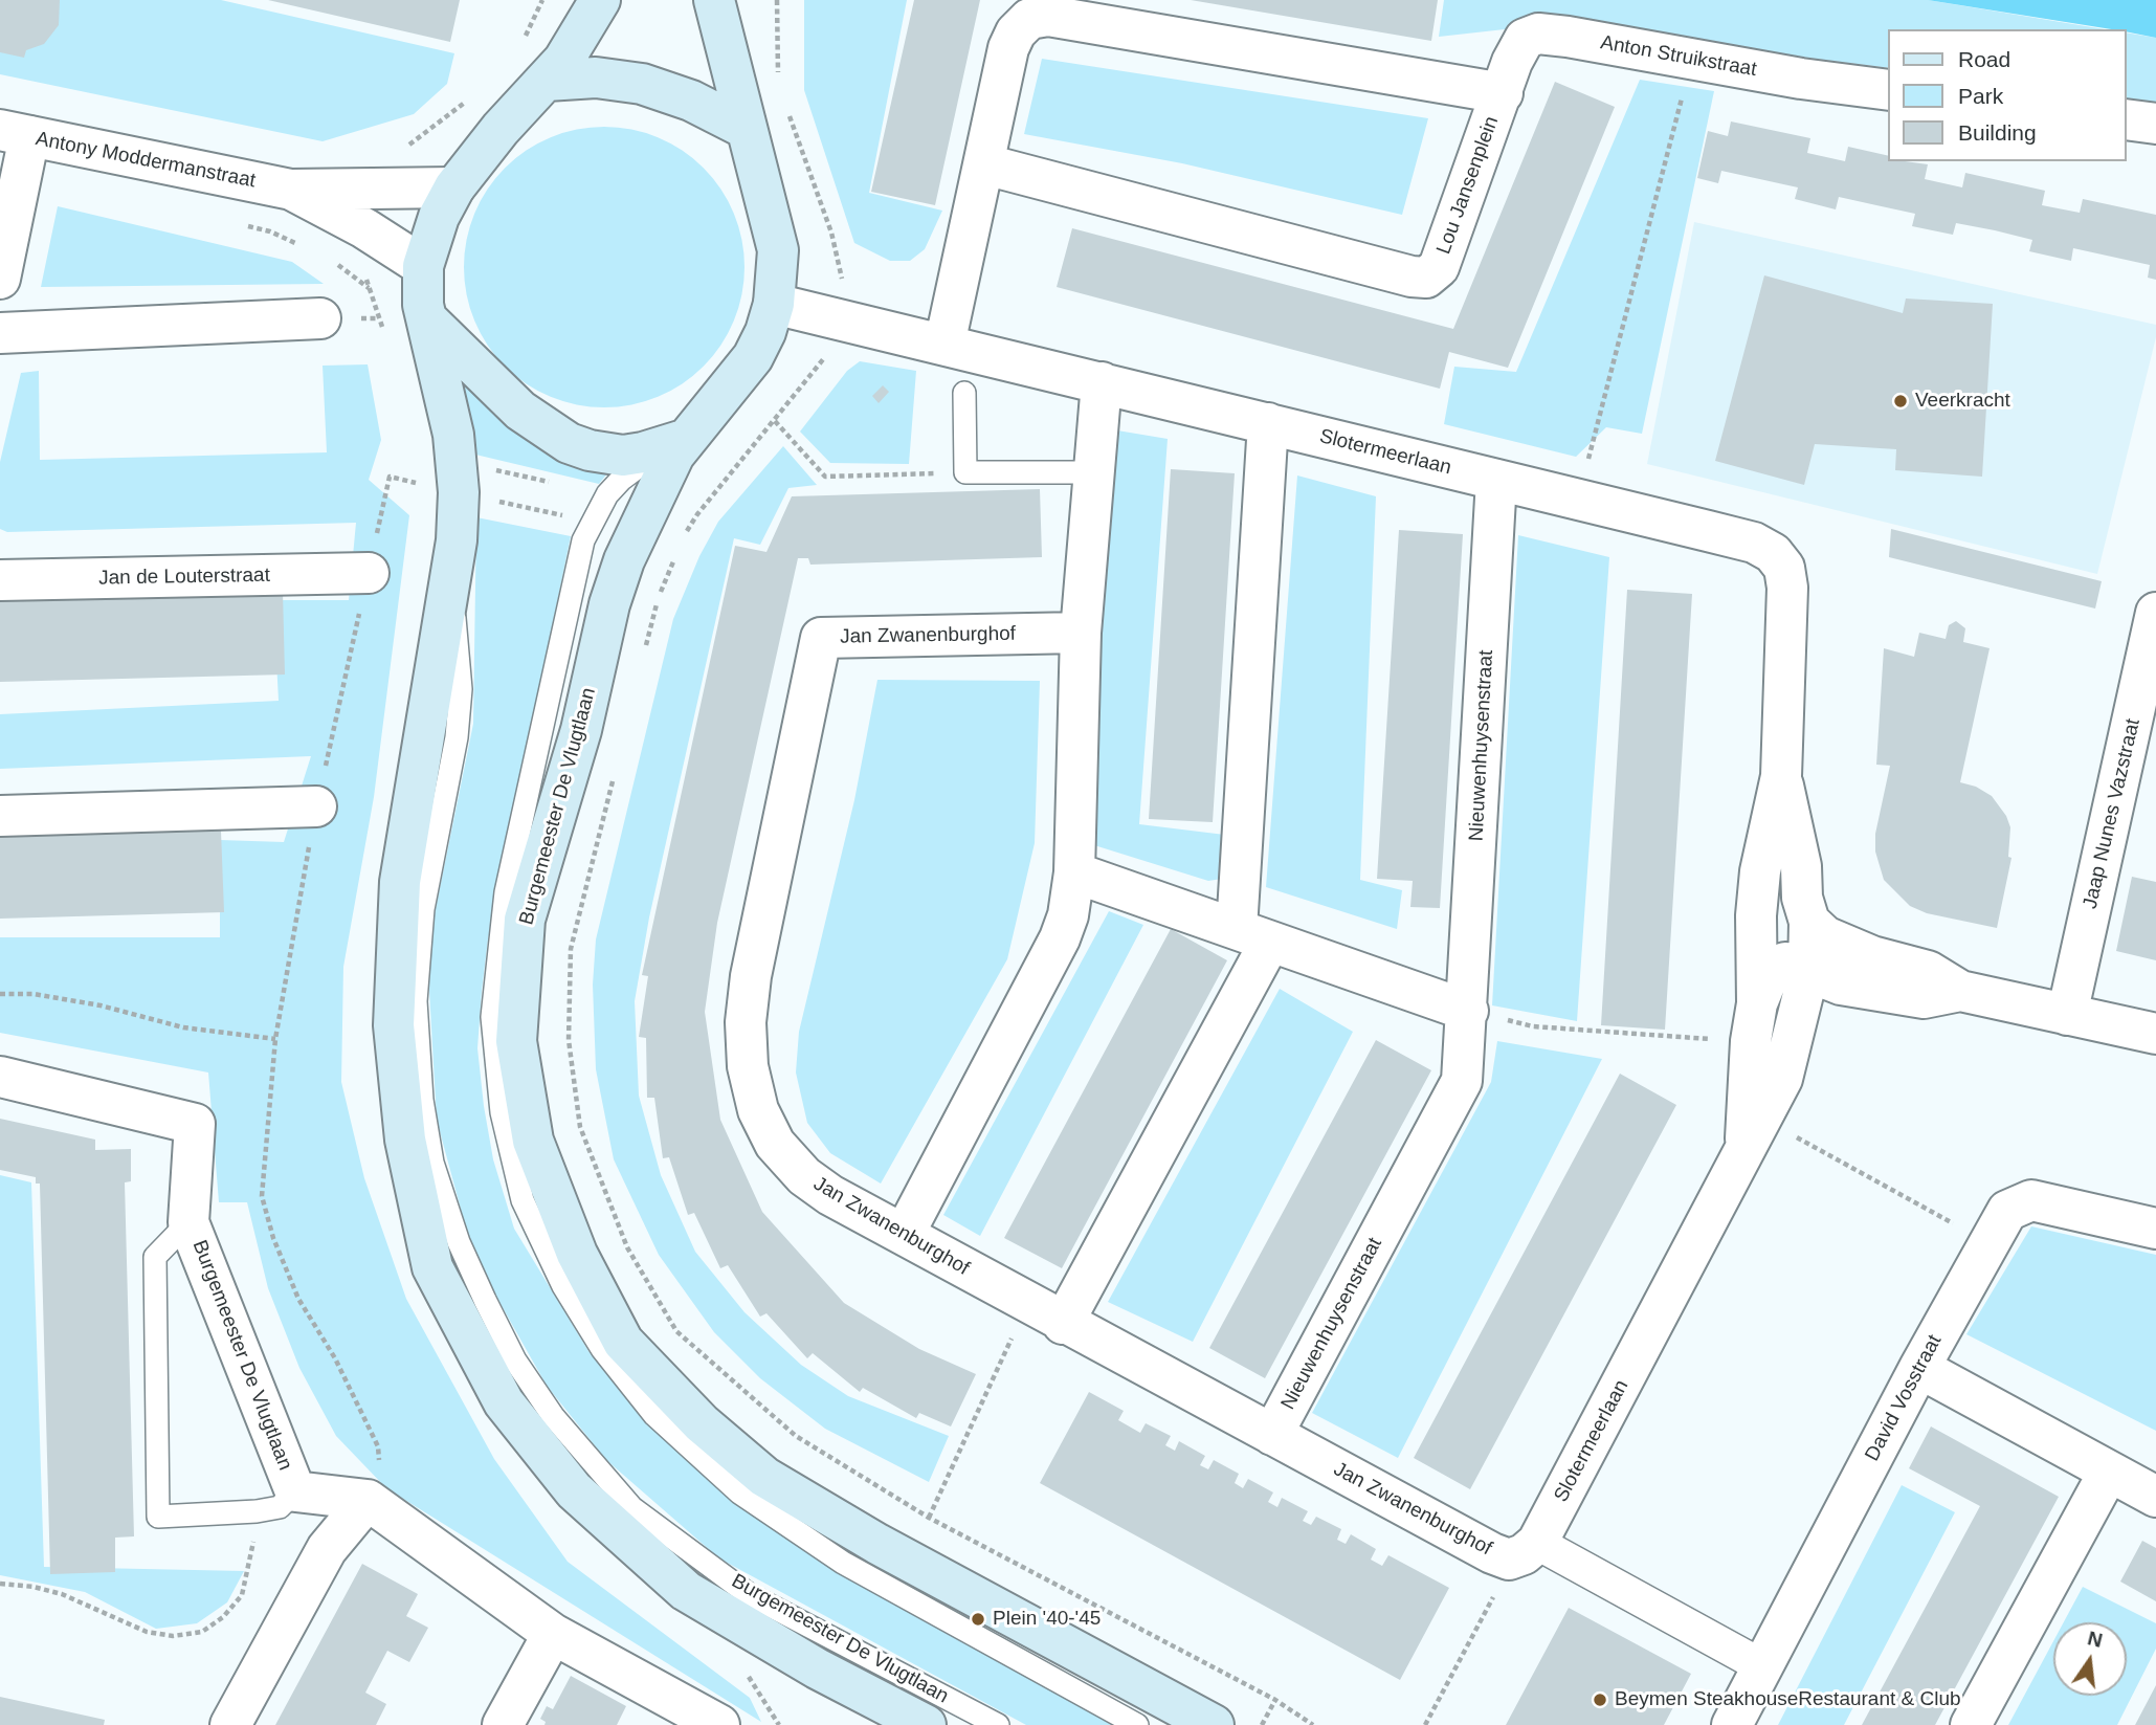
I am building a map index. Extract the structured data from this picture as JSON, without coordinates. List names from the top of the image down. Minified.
{"streets":{"main road":["Burgemeester De Vlugtlaan"],"street":["Anton Struikstraat","Antony Moddermanstraat","Lou Jansenplein","Slotermeerlaan","Jan de Louterstraat","Jan Zwanenburghof","Nieuwenhuysenstraat","Jaap Nunes Vazstraat","David Vosstraat"]},"crossings":[["Anton Struikstraat","Lou Jansenplein"],["Antony Moddermanstraat","Burgemeester De Vlugtlaan"],["Lou Jansenplein","Slotermeerlaan"],["Slotermeerlaan","Jan Zwanenburghof"],["Slotermeerlaan","Nieuwenhuysenstraat"],["Slotermeerlaan","Burgemeester De Vlugtlaan"],["Jan Zwanenburghof","Nieuwenhuysenstraat"]],"places":["Veerkracht","Plein '40-'45","Beymen SteakhouseRestaurant & Club"],"legend":["Road","Park","Building"],"north":"top"}
